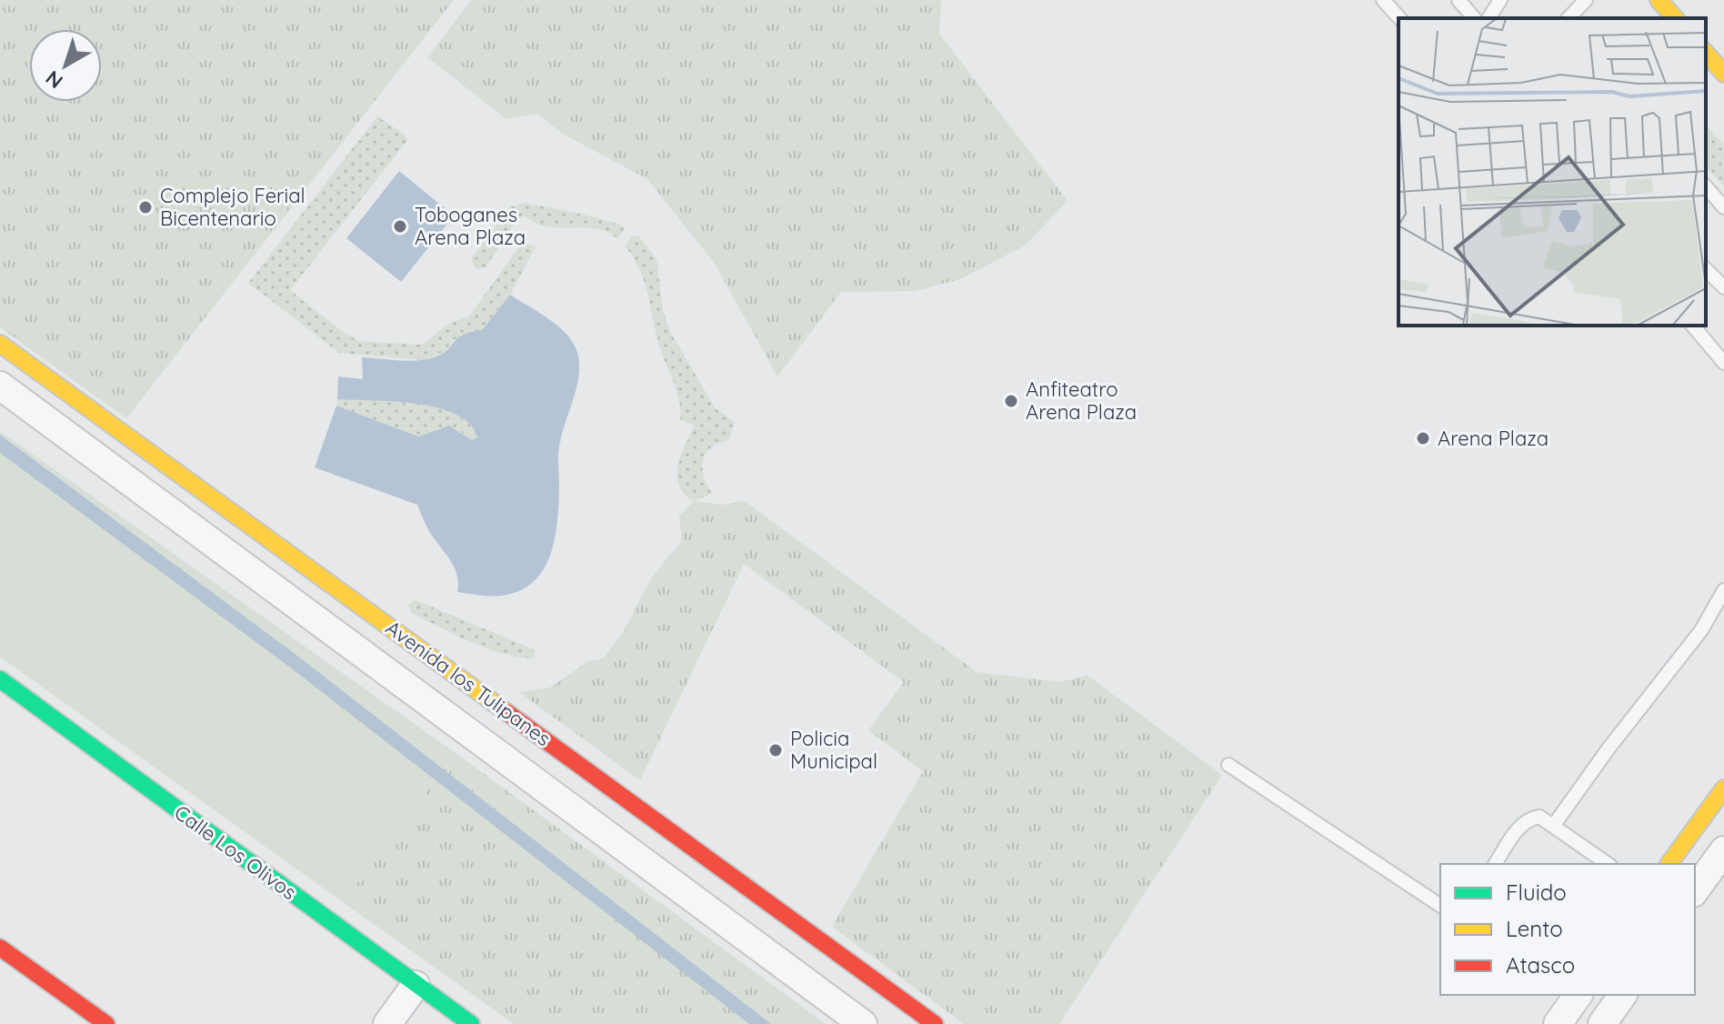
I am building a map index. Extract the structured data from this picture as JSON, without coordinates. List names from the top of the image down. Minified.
{"streets":{"street":["Avenida los Tulipanes","Calle Los Olivos"]},"places":["Complejo Ferial Bicentenario","Toboganes Arena Plaza","Anfiteatro Arena Plaza","Arena Plaza","Policia Municipal"],"legend":["Fluido","Lento","Atasco"],"north":"bottom left"}
